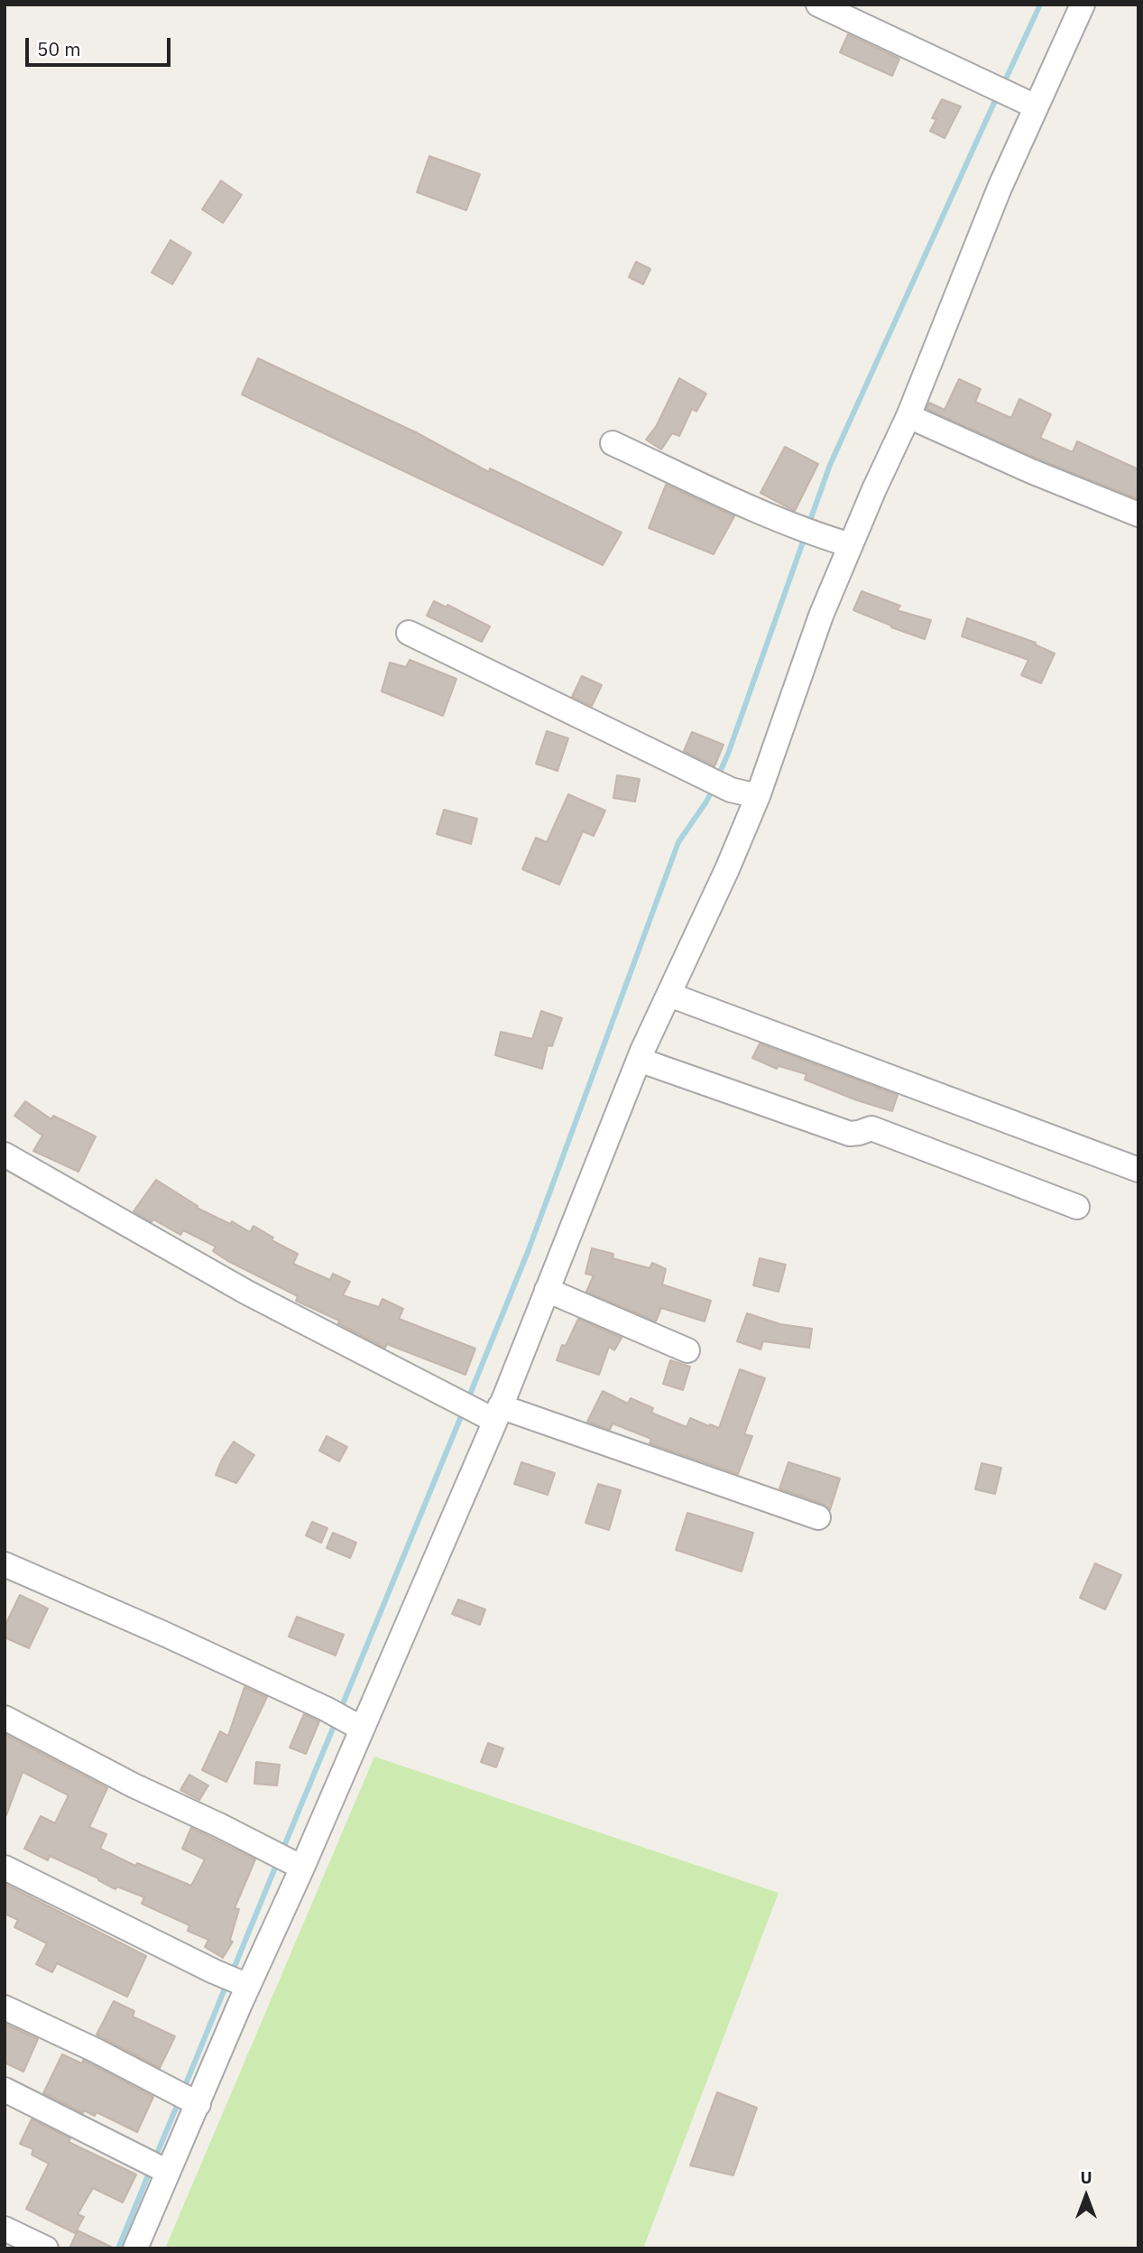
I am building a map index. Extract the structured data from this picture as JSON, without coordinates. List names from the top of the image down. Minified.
{"scale_bar":"50 m","north":"top"}
